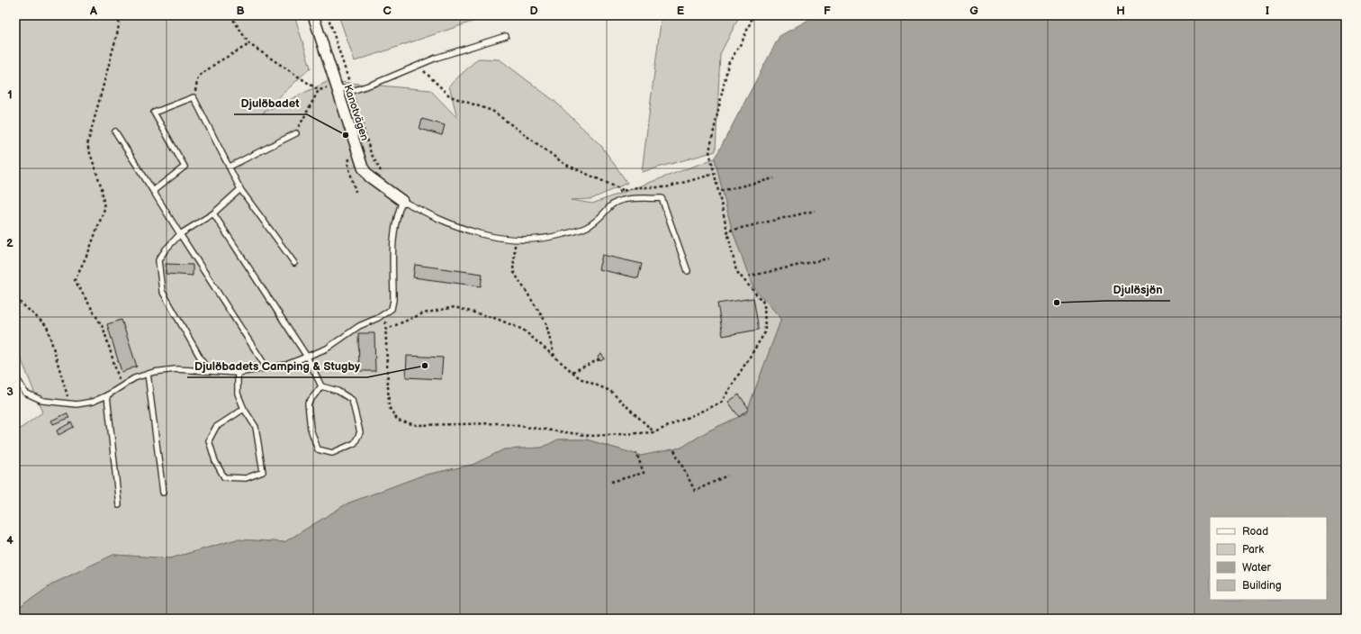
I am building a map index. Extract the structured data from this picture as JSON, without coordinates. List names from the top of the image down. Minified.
{"streets":{"street":["Kanotvägen"]},"places":["Djulöbadet","Djulösjön","Djulöbadets Camping & Stugby"],"legend":["Road","Park","Water","Building"],"grid":{"columns":["A","B","C","D","E","F","G","H","I"],"rows":["1","2","3","4"]}}
